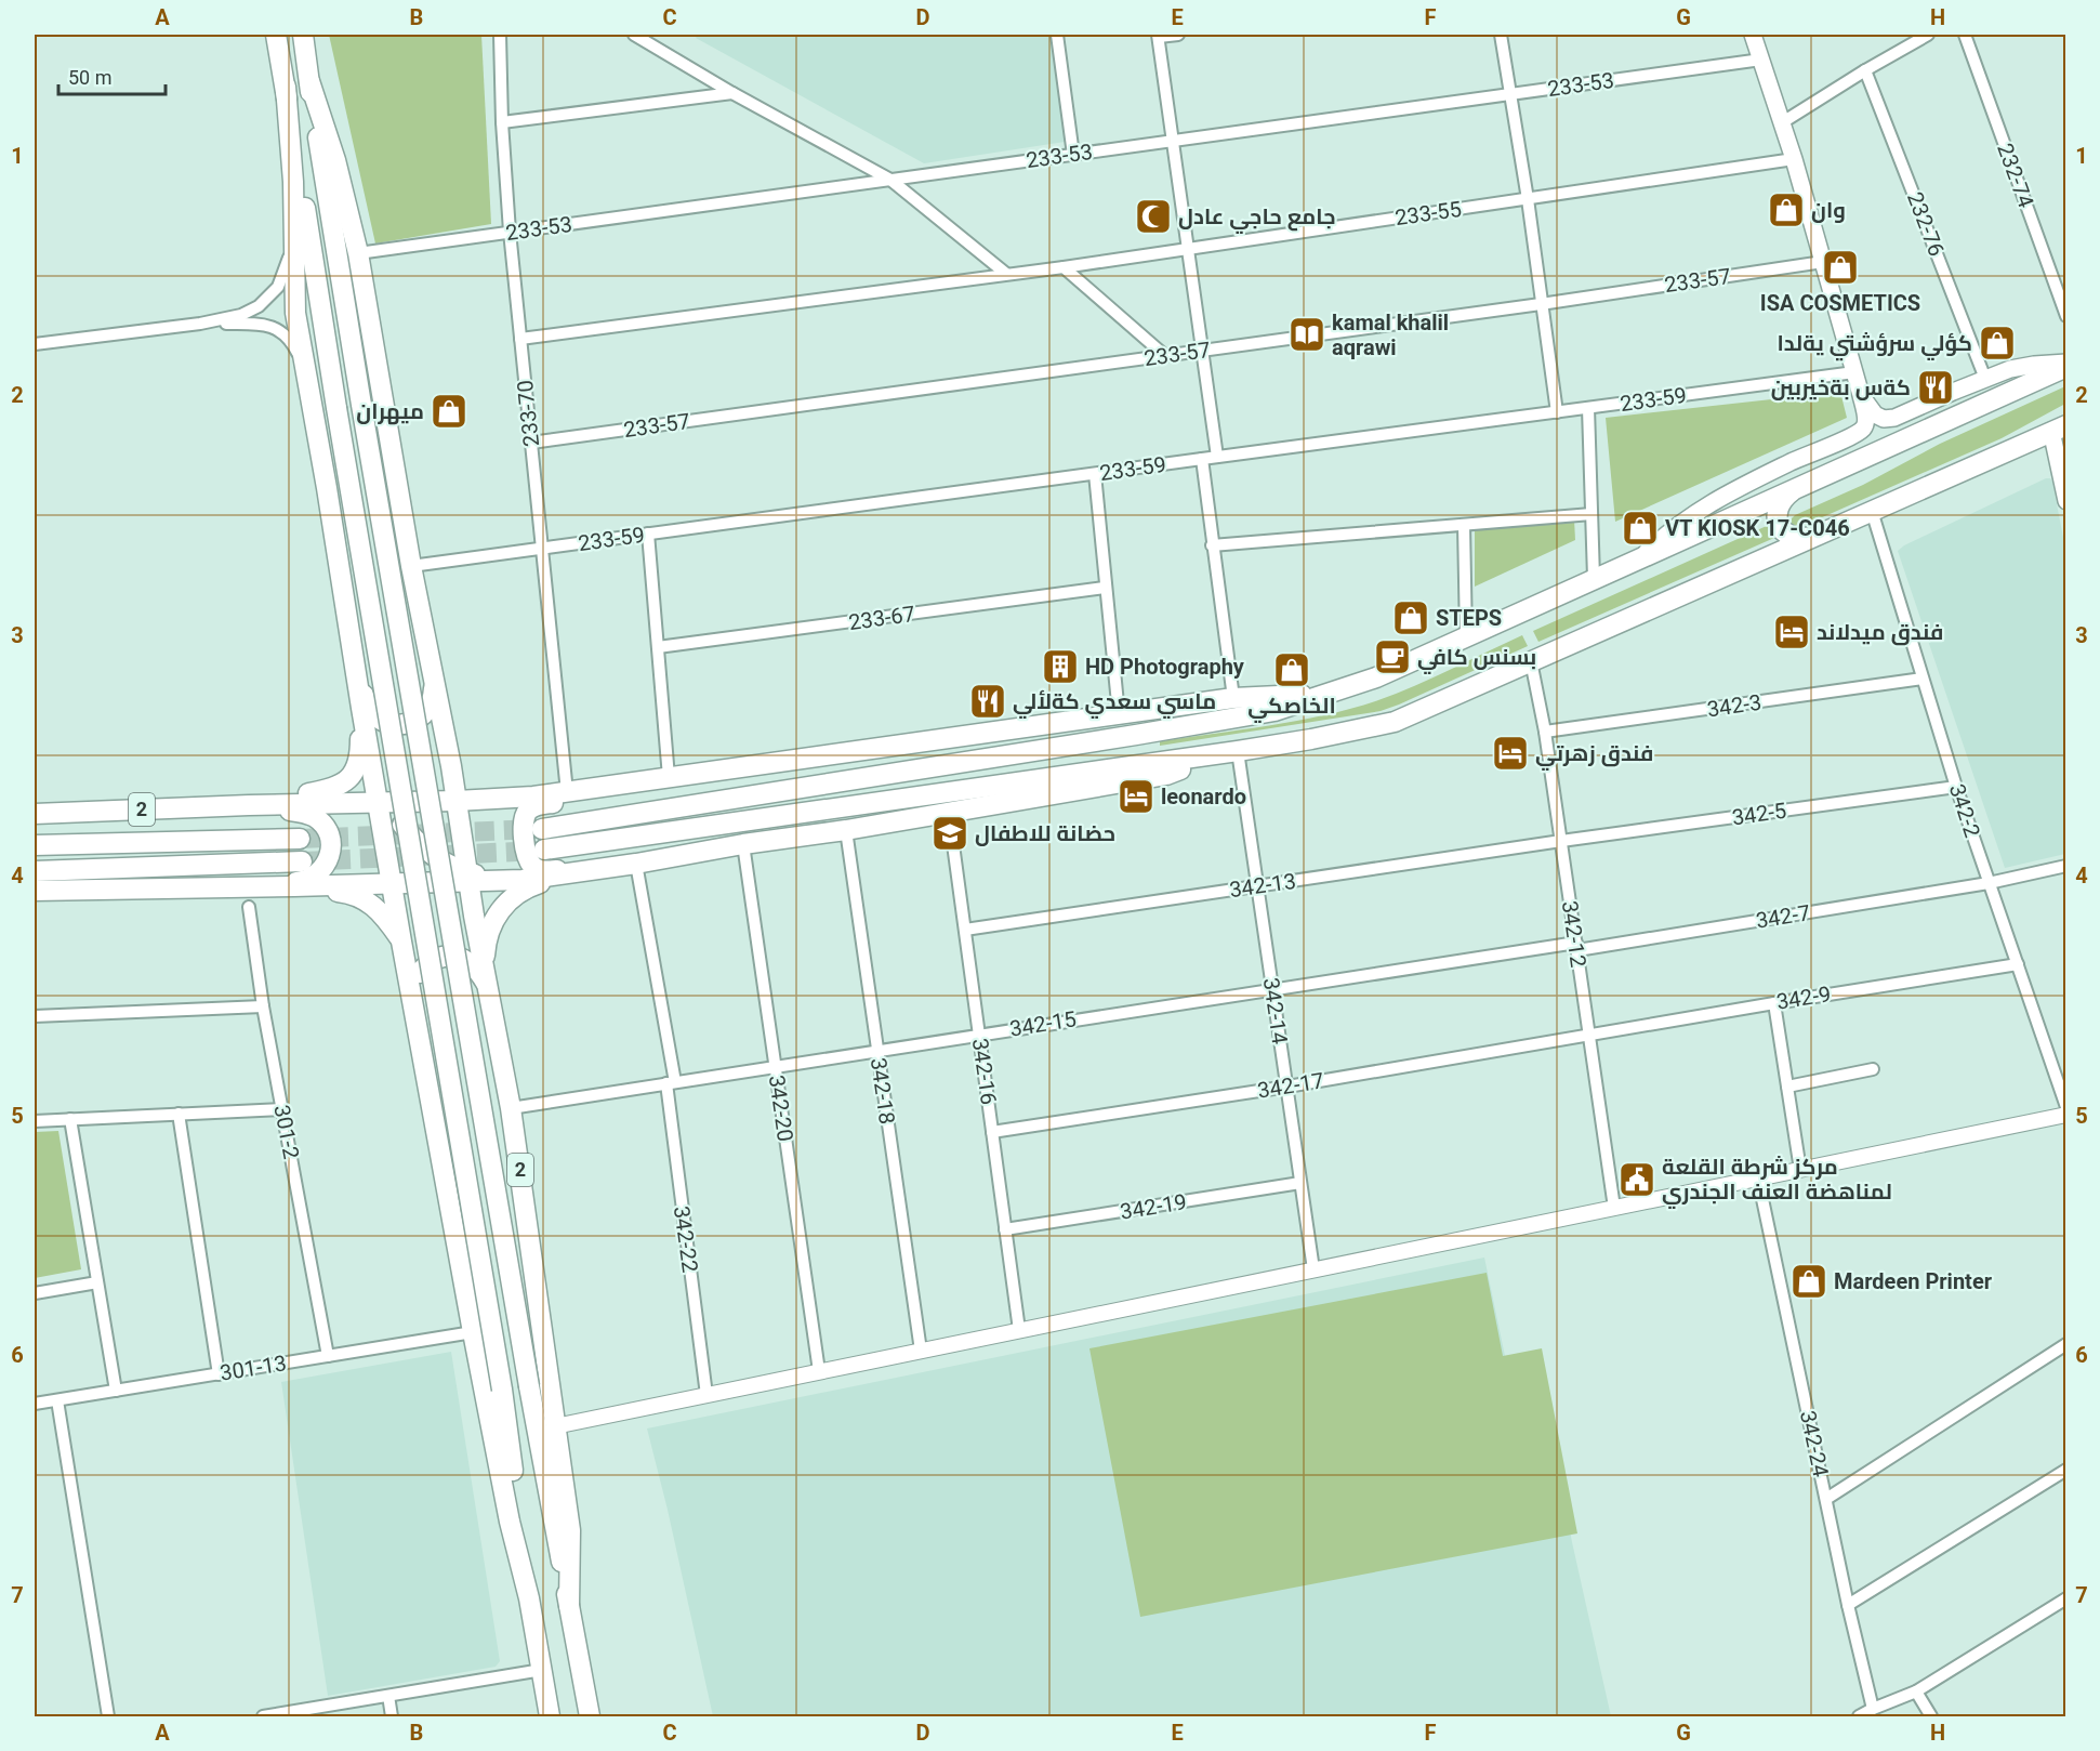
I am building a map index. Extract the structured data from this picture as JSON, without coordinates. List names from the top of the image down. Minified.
{"streets":{"highway":["2"],"street":["233-53","232-74","233-55","232-76","233-57","233-59","233-70","233-67","342-3","342-2","342-5","342-13","342-7","342-12","342-9","342-14","342-15","342-16","342-17","342-18","342-20","301-2","342-19","342-22","301-13","342-24"]},"crossings":[["233-53","233-70"],["233-55","233-70"],["233-57","233-70"],["233-59","233-70"],["342-3","342-2"],["342-3","342-12"],["2","342-15"],["342-2","342-5"],["342-2","342-7"],["342-2","342-9"],["342-5","342-13"],["342-5","342-12"],["342-13","342-12"],["342-13","342-14"],["342-13","342-16"],["342-7","342-12"],["342-7","342-15"],["342-12","342-9"],["342-12","342-15"],["342-12","342-17"],["342-9","342-17"],["342-14","342-15"],["342-14","342-17"],["342-14","342-19"],["342-15","342-16"],["342-15","342-18"],["342-15","342-20"],["342-15","342-22"],["342-16","342-17"],["342-16","342-19"],["301-2","301-13"]],"places":{"shop":["وان","ISA COSMETICS","كؤلي سرؤشتي يةلدا","میهران","VT KIOSK 17-C046","STEPS","الخاصكي","Mardeen Printer"],"mosque":["جامع حاجي عادل"],"library":["kamal khalil aqrawi"],"restaurant":["كةس بةخيربين","ماسي سعدي كةلألي"],"hotel":["فندق ميدلاند","فندق زهرتي","leonardo"],"cafe":["بسنس كافي"],"building":["HD Photography"],"school or university":["حضانة للاطفال"],"public building":["مركز شرطة القلعة لمناهضة العنف الجندري"]},"scale_bar":"50 m","grid":{"columns":["A","B","C","D","E","F","G","H"],"rows":["1","2","3","4","5","6","7"]}}
